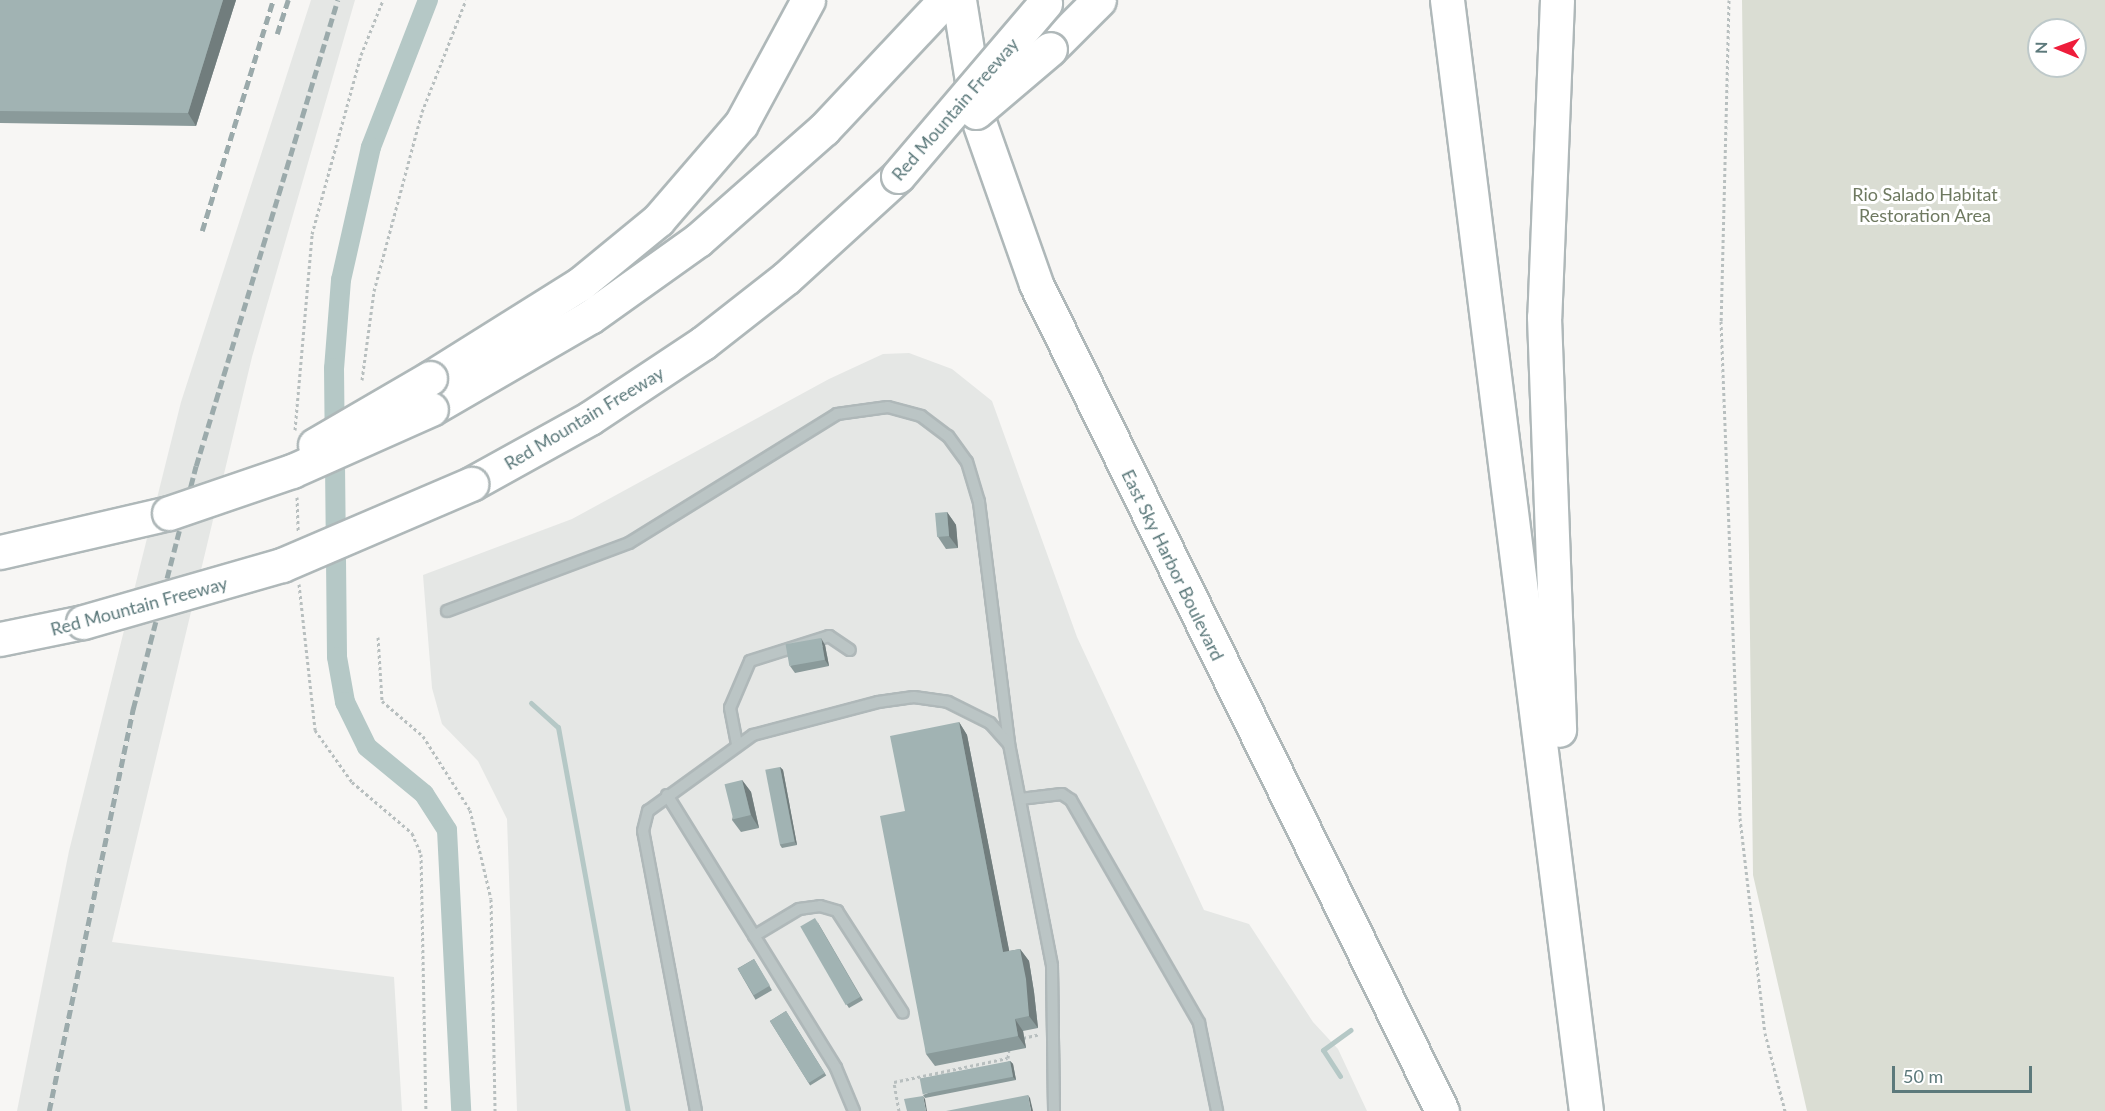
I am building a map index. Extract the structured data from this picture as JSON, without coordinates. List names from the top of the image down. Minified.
{"streets":{"highway":["Red Mountain Freeway","East Sky Harbor Boulevard"]},"parks":["Rio Salado Habitat Restoration Area"],"scale_bar":"50 m","north":"left"}
